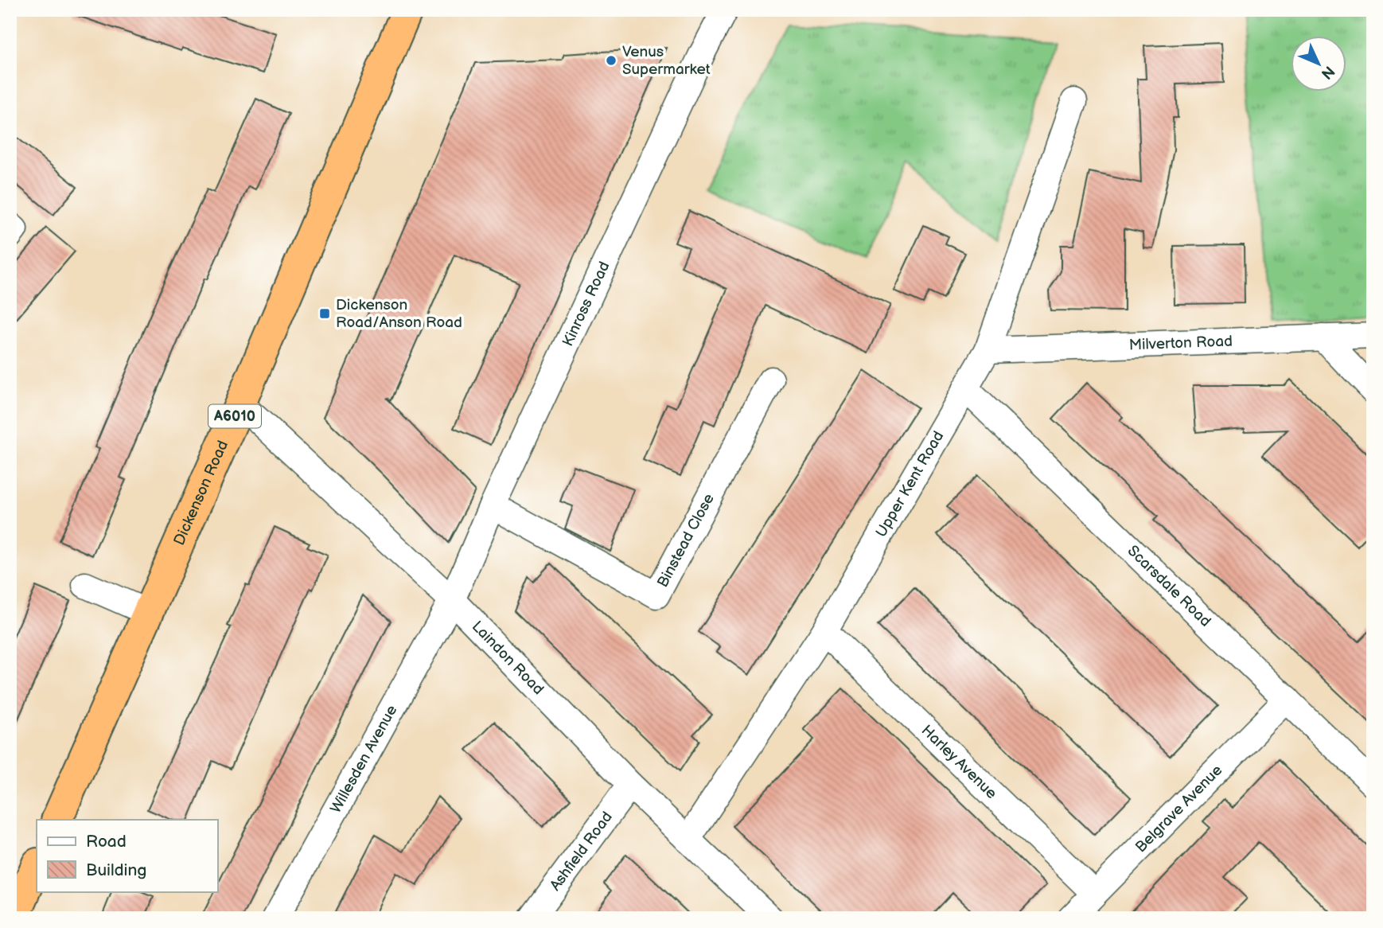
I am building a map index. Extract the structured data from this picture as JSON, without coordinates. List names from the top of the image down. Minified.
{"streets":{"highway":["A6010","Dickenson Road"],"street":["Kinross Road","Milverton Road","Upper Kent Road","Binstead Close","Scarsdale Road","Laindon Road","Willesden Avenue","Harley Avenue","Belgrave Avenue","Ashfield Road"]},"crossings":[["Kinross Road","Binstead Close"],["Kinross Road","Laindon Road"],["Kinross Road","Willesden Avenue"],["Milverton Road","Upper Kent Road"],["Upper Kent Road","Scarsdale Road"],["Upper Kent Road","Laindon Road"],["Upper Kent Road","Harley Avenue"],["Dickenson Road","Laindon Road"],["Scarsdale Road","Belgrave Avenue"],["Laindon Road","Willesden Avenue"],["Laindon Road","Ashfield Road"],["Harley Avenue","Belgrave Avenue"]],"places":{"other":["Venus Supermarket"],"transit":["Dickenson Road/Anson Road"]},"legend":["Road","Building"],"north":"bottom right"}
